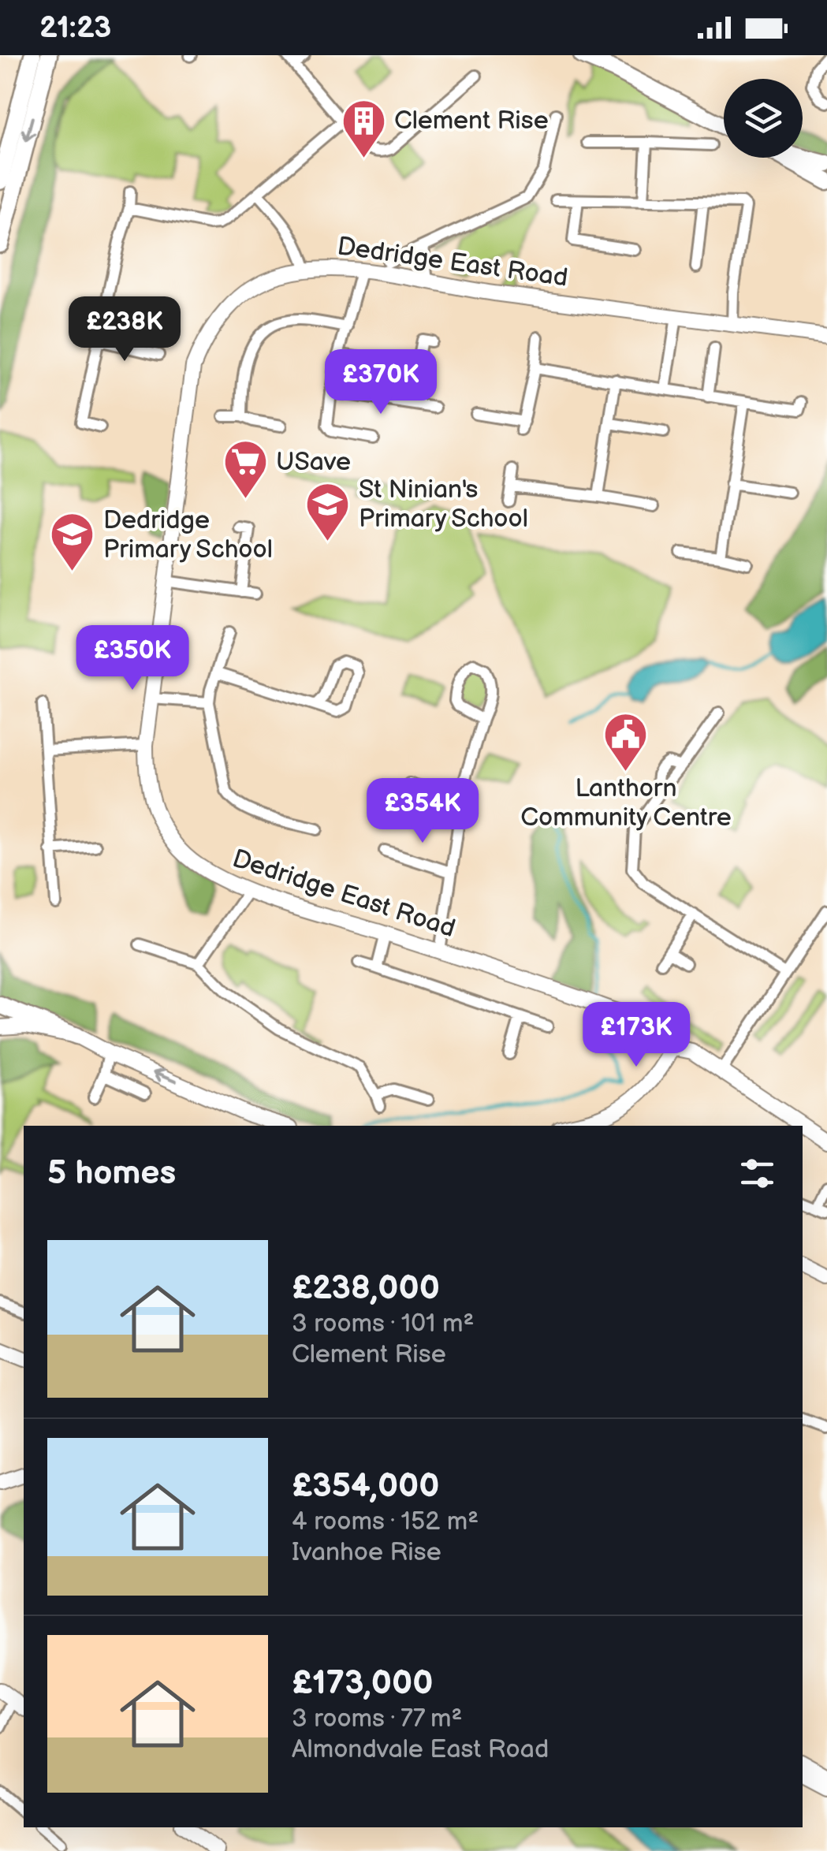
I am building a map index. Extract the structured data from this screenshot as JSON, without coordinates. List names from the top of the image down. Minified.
{"streets":{"street":["Dedridge East Road"]},"places":{"building":["Clement Rise"],"supermarket":["USave"],"school or university":["St Ninian's Primary School","Dedridge Primary School"],"public building":["Lanthorn Community Centre"]},"page":{"status":"21:23","price":["£238K","£370K","£350K","£354K","£173K"],"heading":"5 homes","list":[{"name":"£238,000","note":"3 rooms · 101 m² · Clement Rise"},{"name":"£354,000","note":"4 rooms · 152 m² · Ivanhoe Rise"},{"name":"£173,000","note":"3 rooms · 77 m² · Almondvale East Road"}]}}
